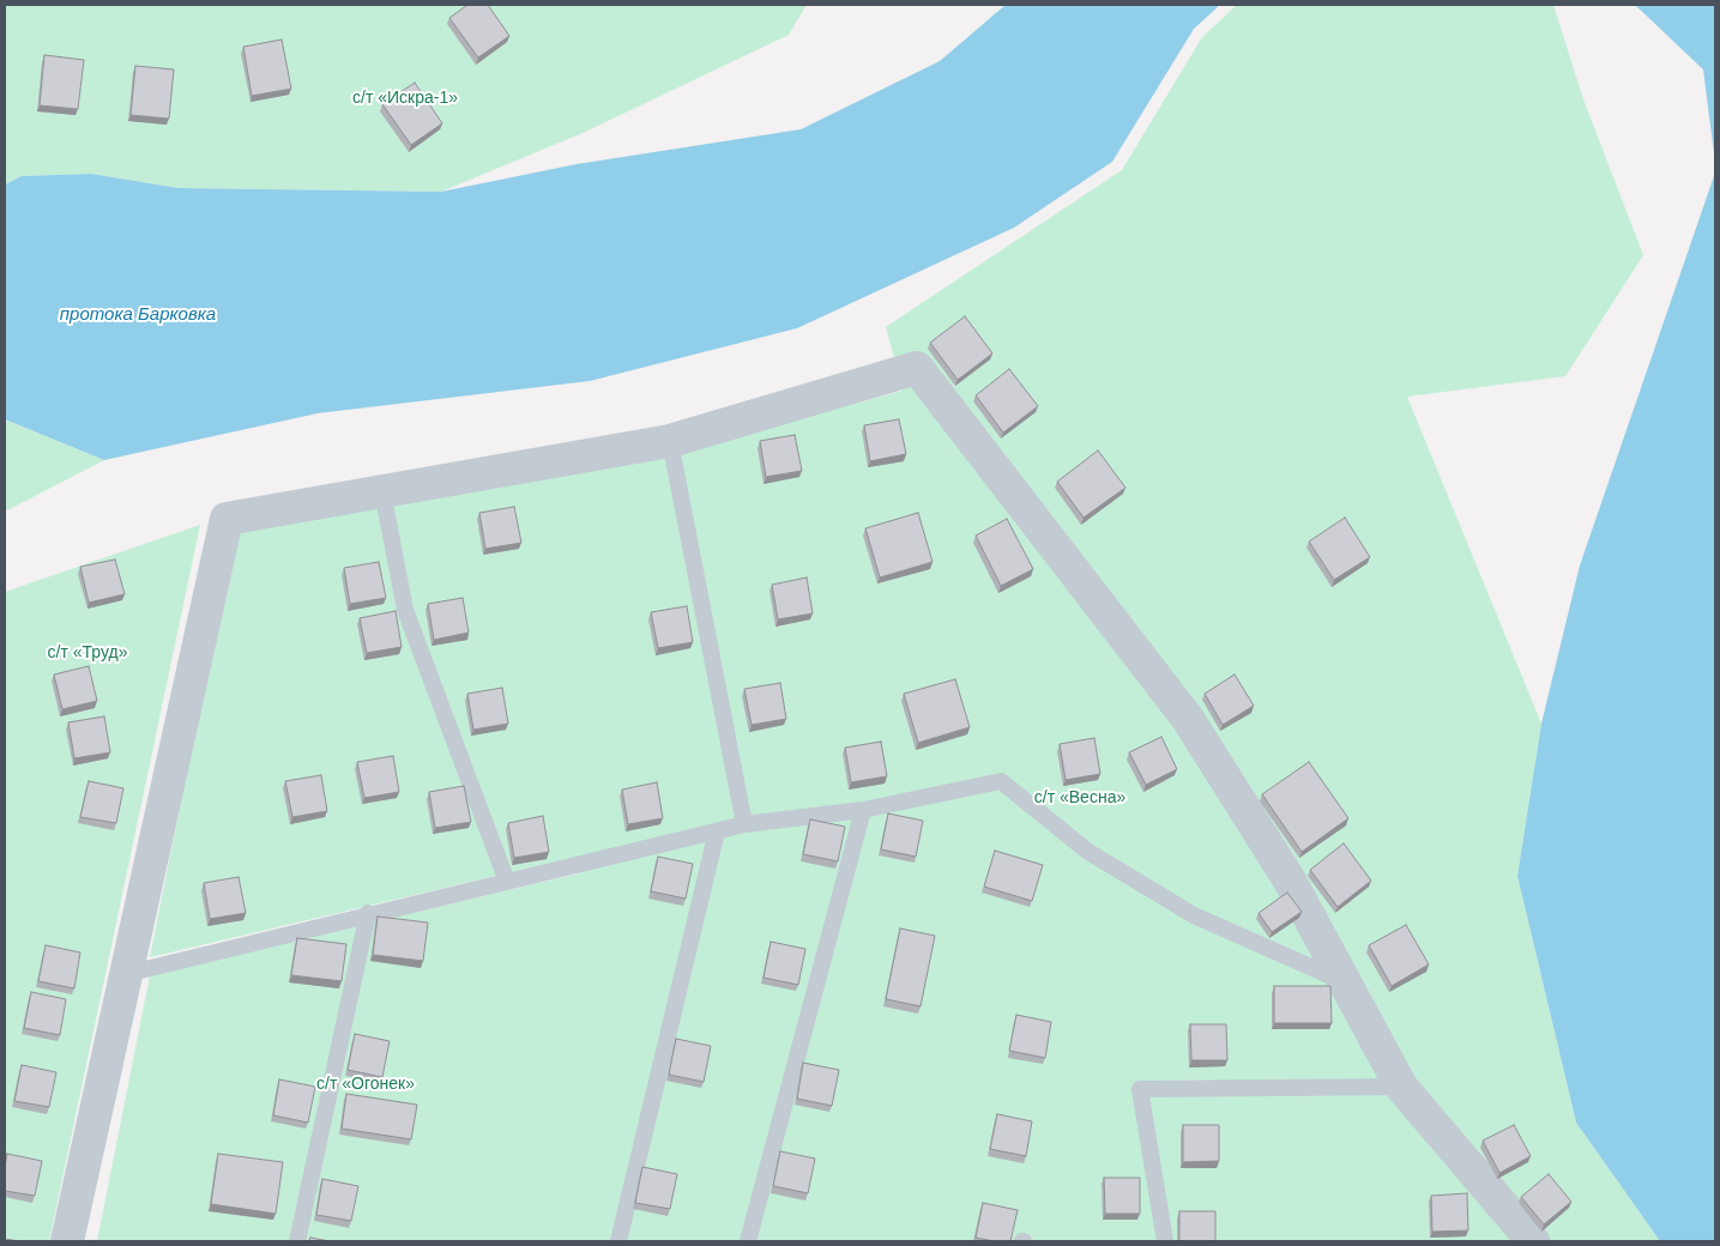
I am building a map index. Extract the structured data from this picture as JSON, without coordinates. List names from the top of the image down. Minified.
{"water":["протока Барковка"],"parks":["с/т «Искра-1»","с/т «Труд»","с/т «Весна»","с/т «Огонек»"]}
